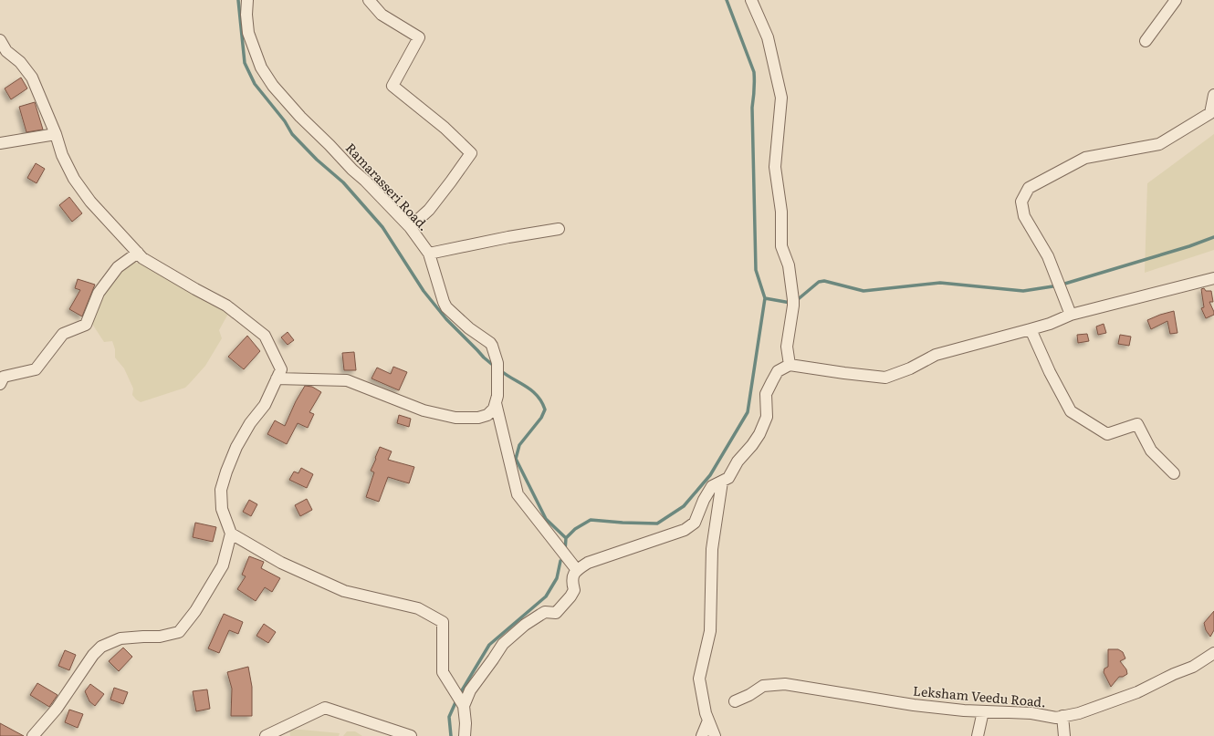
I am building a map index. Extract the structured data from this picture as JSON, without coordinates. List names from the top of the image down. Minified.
{"streets":{"street":["Ramarasseri Road.","Leksham Veedu Road."]}}
